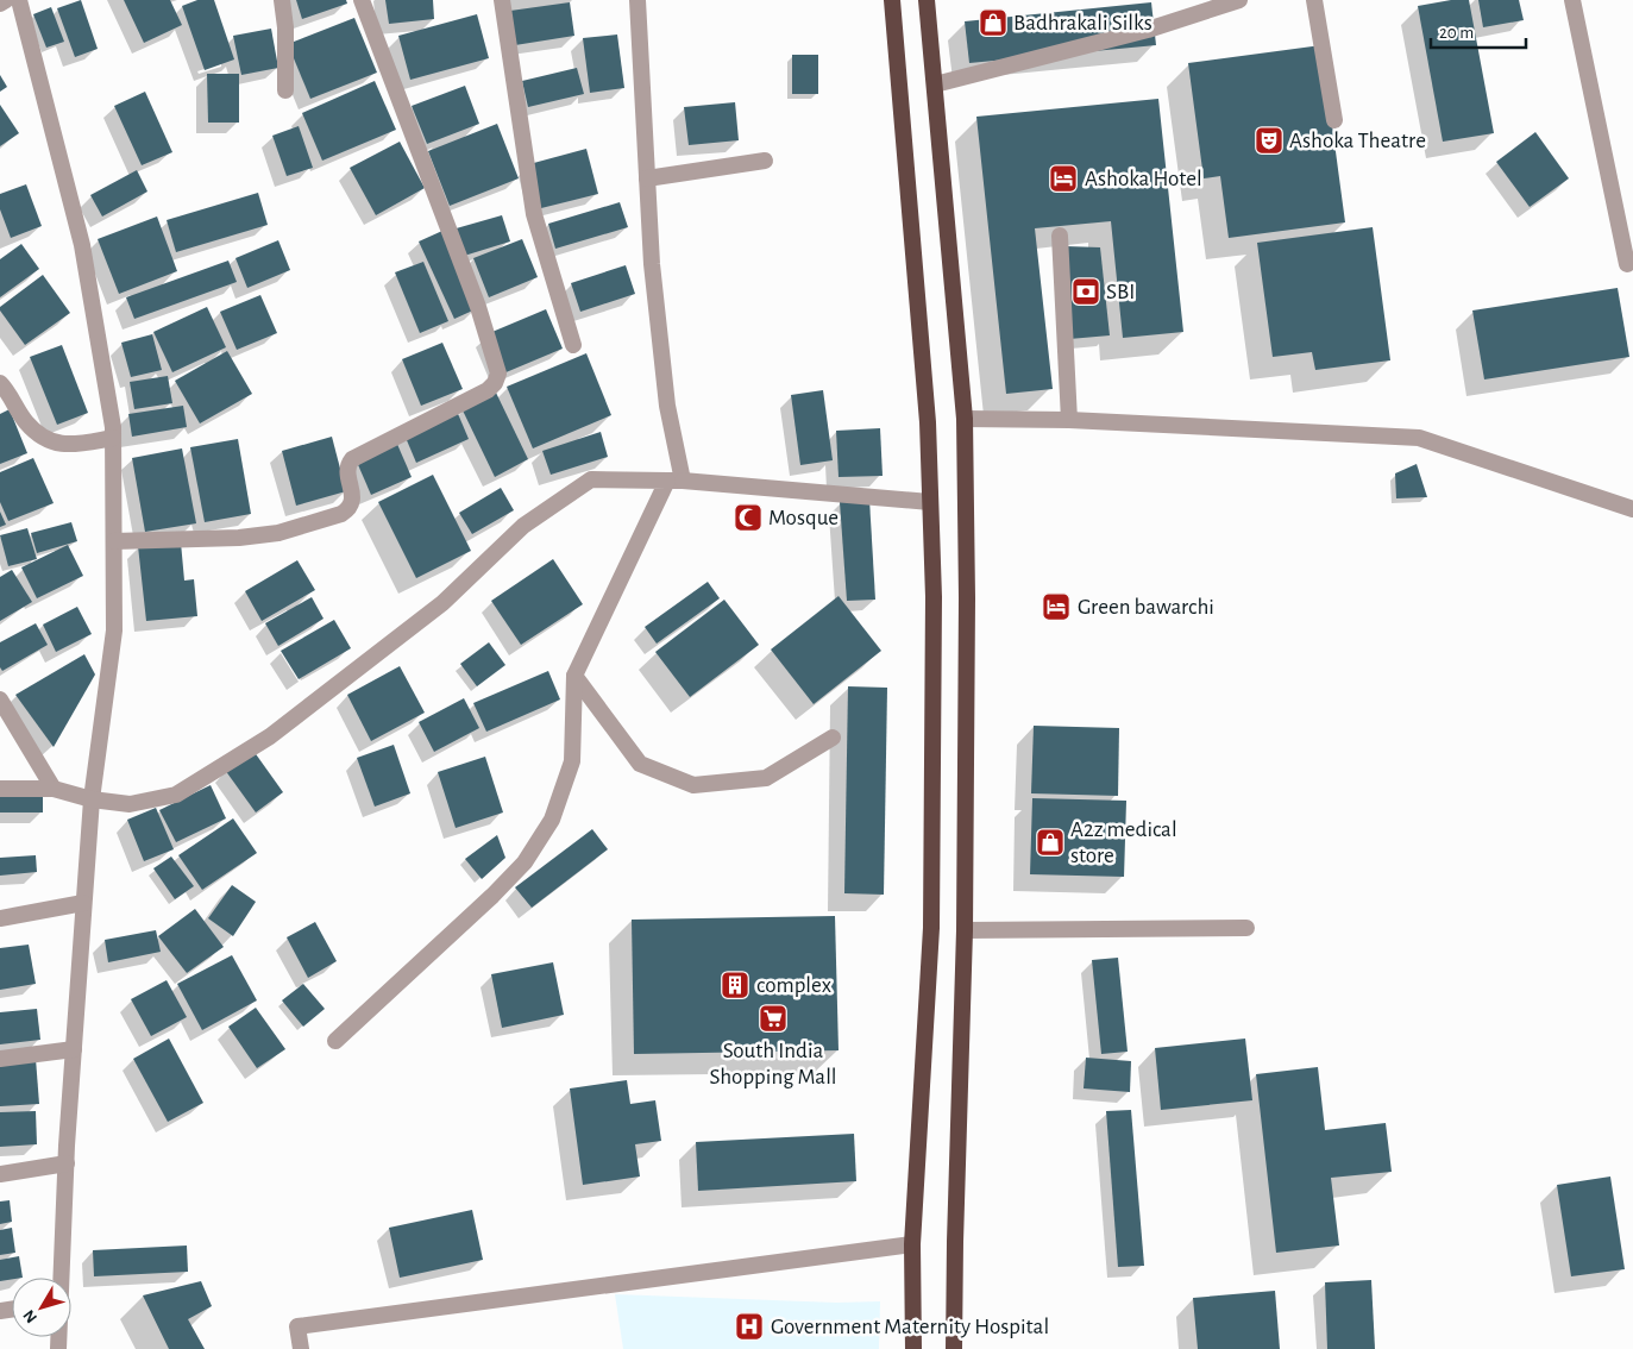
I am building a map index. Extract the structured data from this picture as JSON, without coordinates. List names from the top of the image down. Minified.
{"places":{"shop":["Badhrakali Silks","A2z medical store"],"theatre":["Ashoka Theatre"],"hotel":["Ashoka Hotel","Green bawarchi"],"bank":["SBI"],"mosque":["Mosque"],"building":["complex"],"supermarket":["South India Shopping Mall"],"hospital":["Government Maternity Hospital"]},"scale_bar":"20 m","north":"bottom left"}
